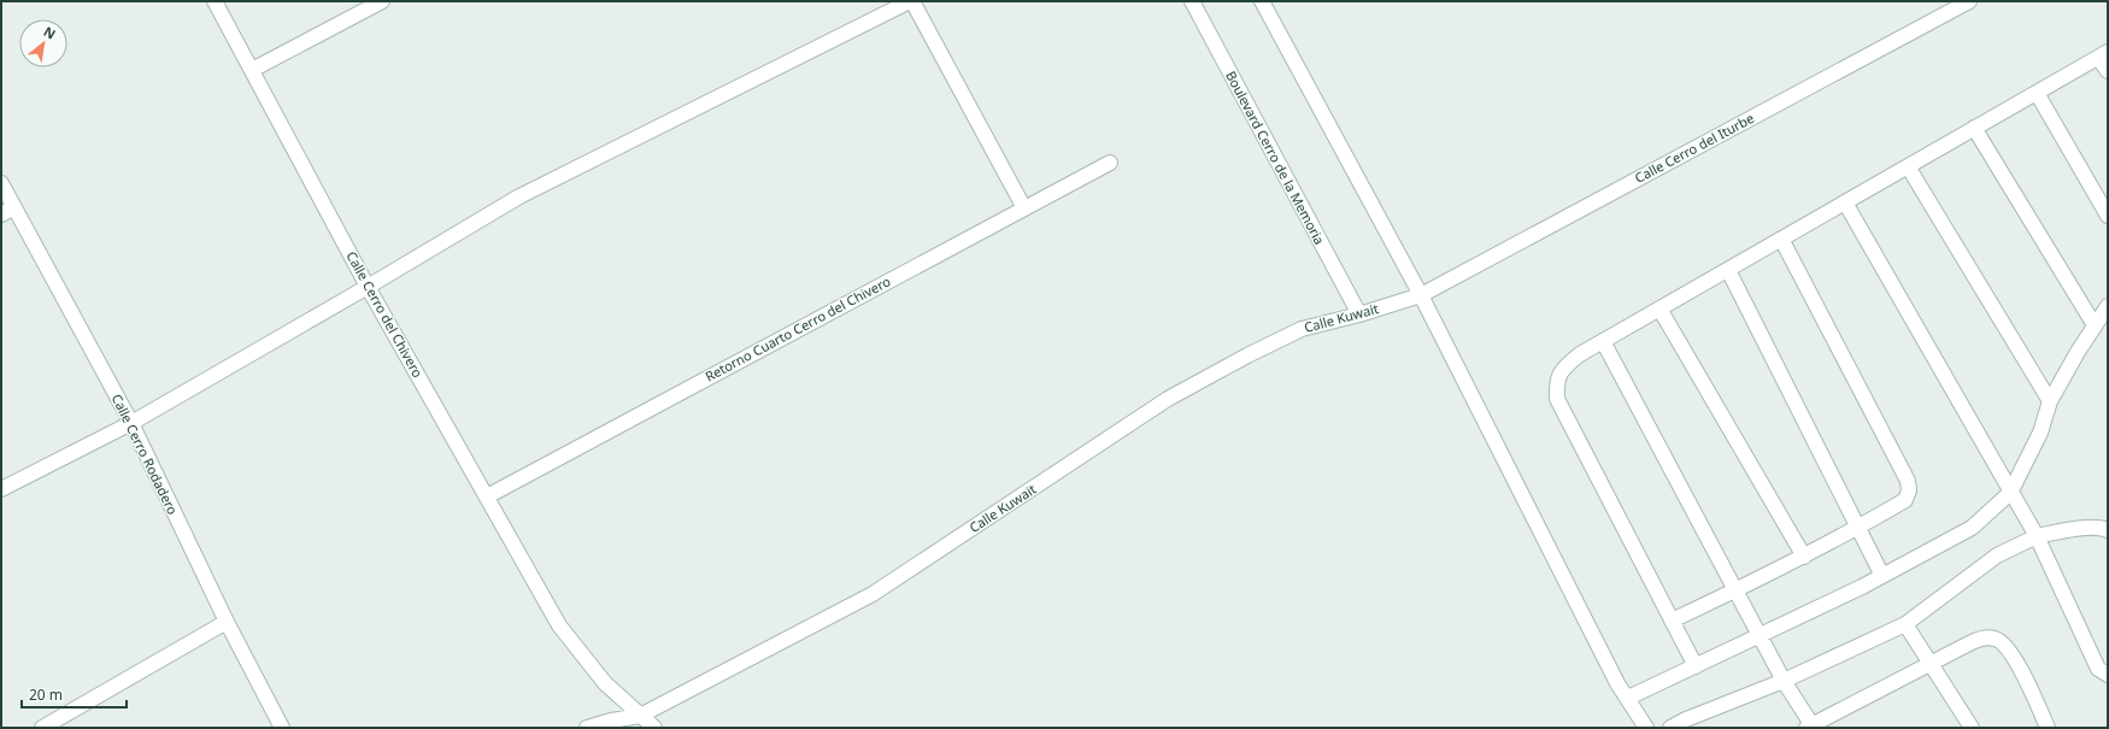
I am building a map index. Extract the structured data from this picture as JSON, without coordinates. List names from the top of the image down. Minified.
{"streets":{"street":["Calle Cerro del Iturbe","Boulevard Cerro de la Memoria","Calle Cerro del Chivero","Calle Kuwait","Retorno Cuarto Cerro del Chivero","Calle Cerro Rodadero"]},"crossings":[["Calle Cerro del Iturbe","Calle Kuwait"],["Boulevard Cerro de la Memoria","Calle Kuwait"],["Calle Cerro del Chivero","Calle Kuwait"],["Calle Cerro del Chivero","Retorno Cuarto Cerro del Chivero"]],"scale_bar":"20 m","north":"top right"}
